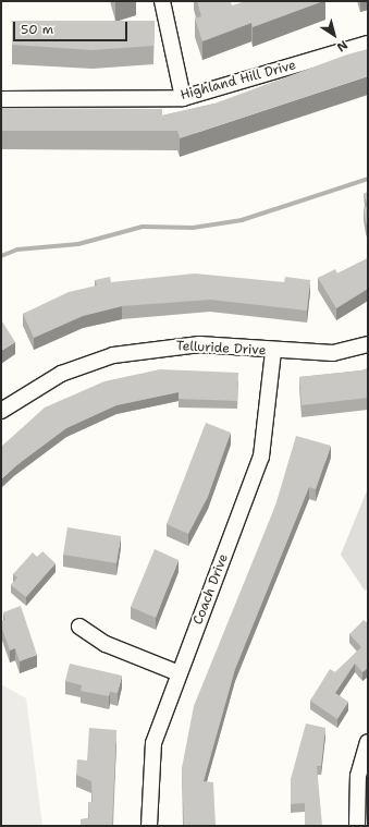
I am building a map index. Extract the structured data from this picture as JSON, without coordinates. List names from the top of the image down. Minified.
{"streets":{"street":["Highland Hill Drive","Telluride Drive","Coach Drive"]},"crossings":[["Telluride Drive","Coach Drive"]],"scale_bar":"50 m","north":"bottom right"}
